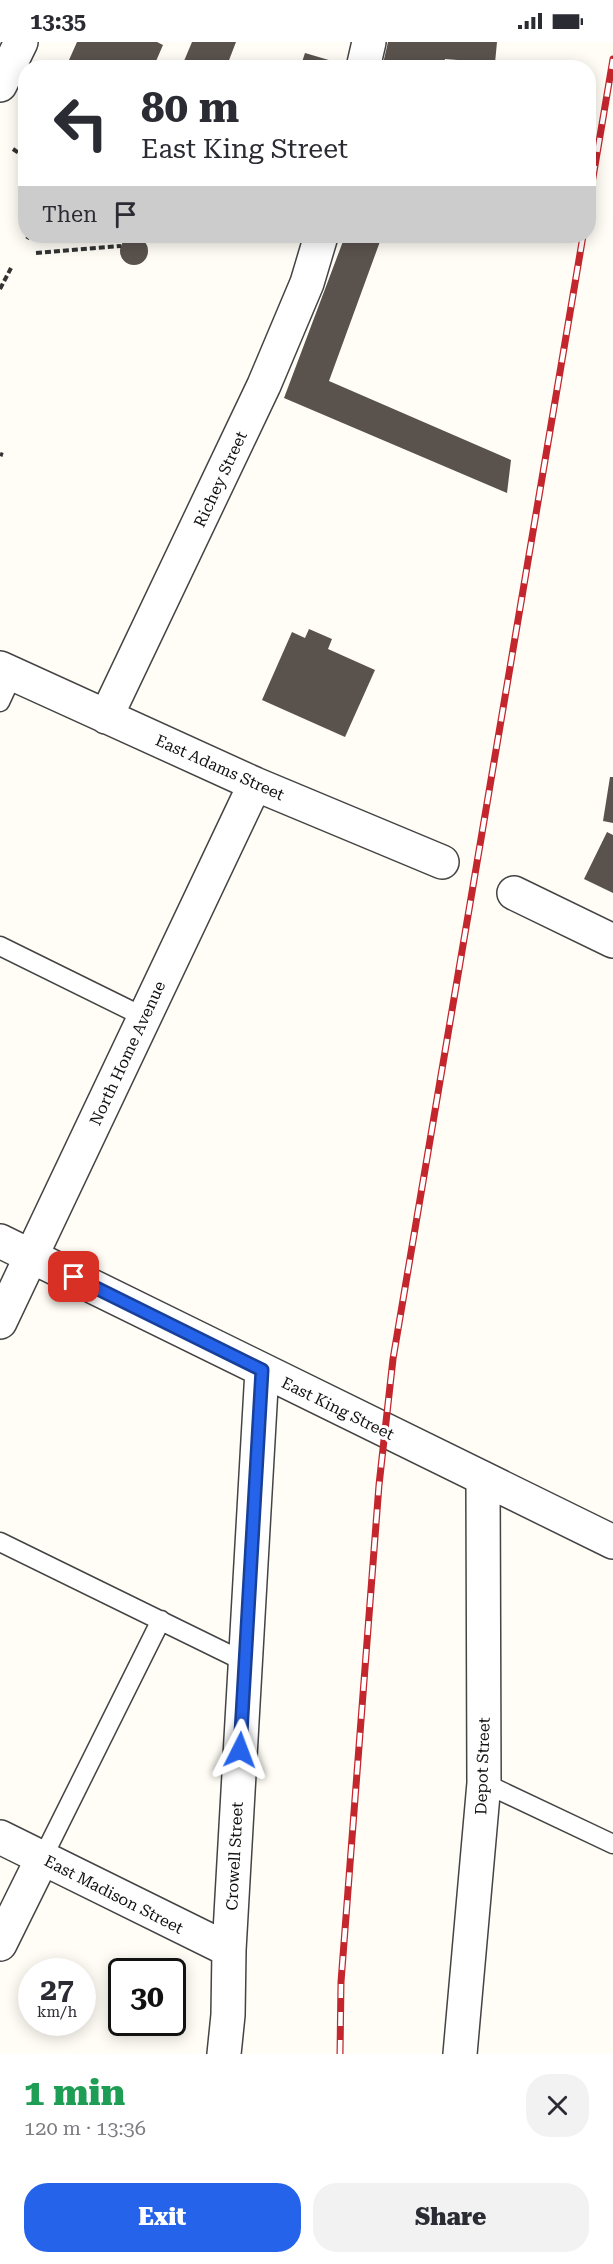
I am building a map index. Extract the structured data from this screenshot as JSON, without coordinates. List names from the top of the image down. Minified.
{"streets":{"street":["Richey Street","East Adams Street","North Home Avenue","East King Street","Depot Street","Crowell Street","East Madison Street"]},"crossings":[["Richey Street","East Adams Street"],["East Adams Street","North Home Avenue"],["North Home Avenue","East King Street"],["East King Street","Depot Street"],["East King Street","Crowell Street"],["Crowell Street","East Madison Street"]],"page":{"status":"13:35","turn":["80 m","East King Street"],"then":"Then","speed":"27 km/h","limit":"30","heading":["1 min","120 m · 13:36"],"buttons":["Exit","Share"]}}
